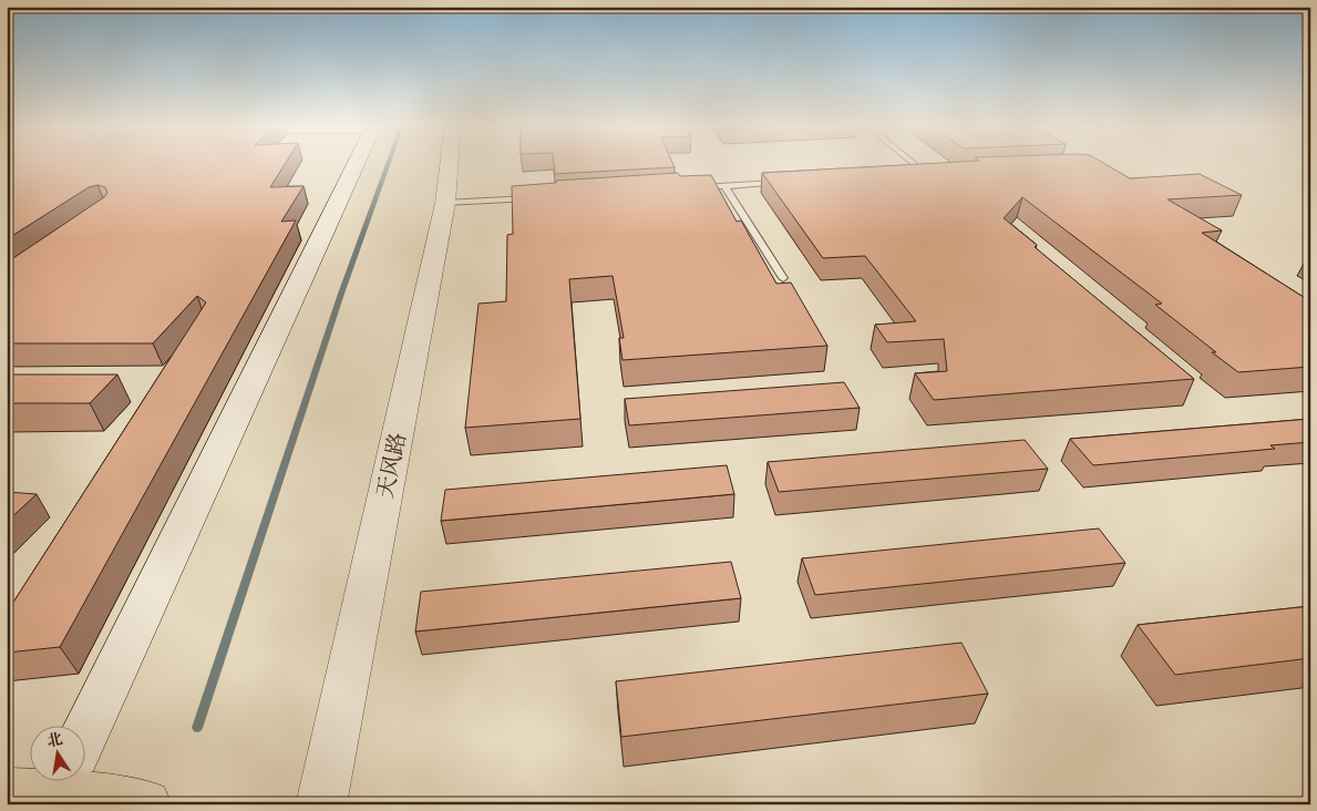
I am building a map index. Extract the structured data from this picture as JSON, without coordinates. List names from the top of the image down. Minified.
{"streets":{"street":["天风路"]},"north":"top"}
